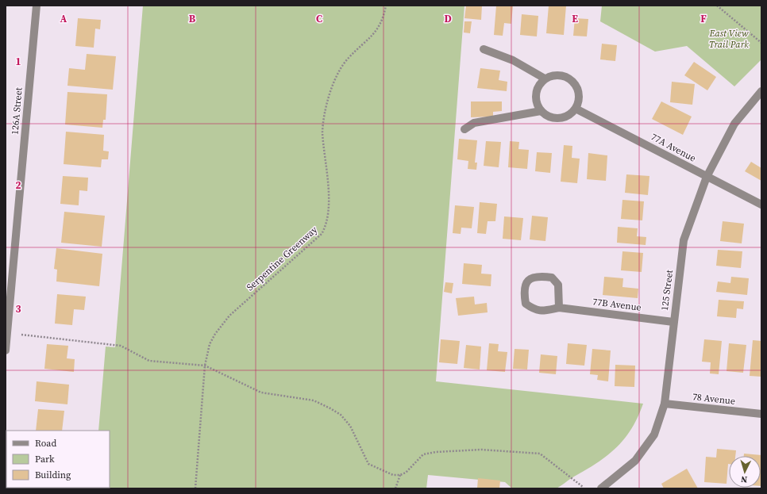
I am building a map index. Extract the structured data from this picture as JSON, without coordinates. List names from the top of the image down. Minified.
{"streets":{"street":["126A Street","77A Avenue","125 Street","77B Avenue","78 Avenue"],"path":["Serpentine Greenway"]},"crossings":[["77A Avenue","125 Street"],["125 Street","77B Avenue"],["125 Street","78 Avenue"]],"parks":["East View Trail Park"],"legend":["Road","Park","Building"],"north":"bottom","grid":{"columns":["A","B","C","D","E","F"],"rows":["1","2","3"]}}
